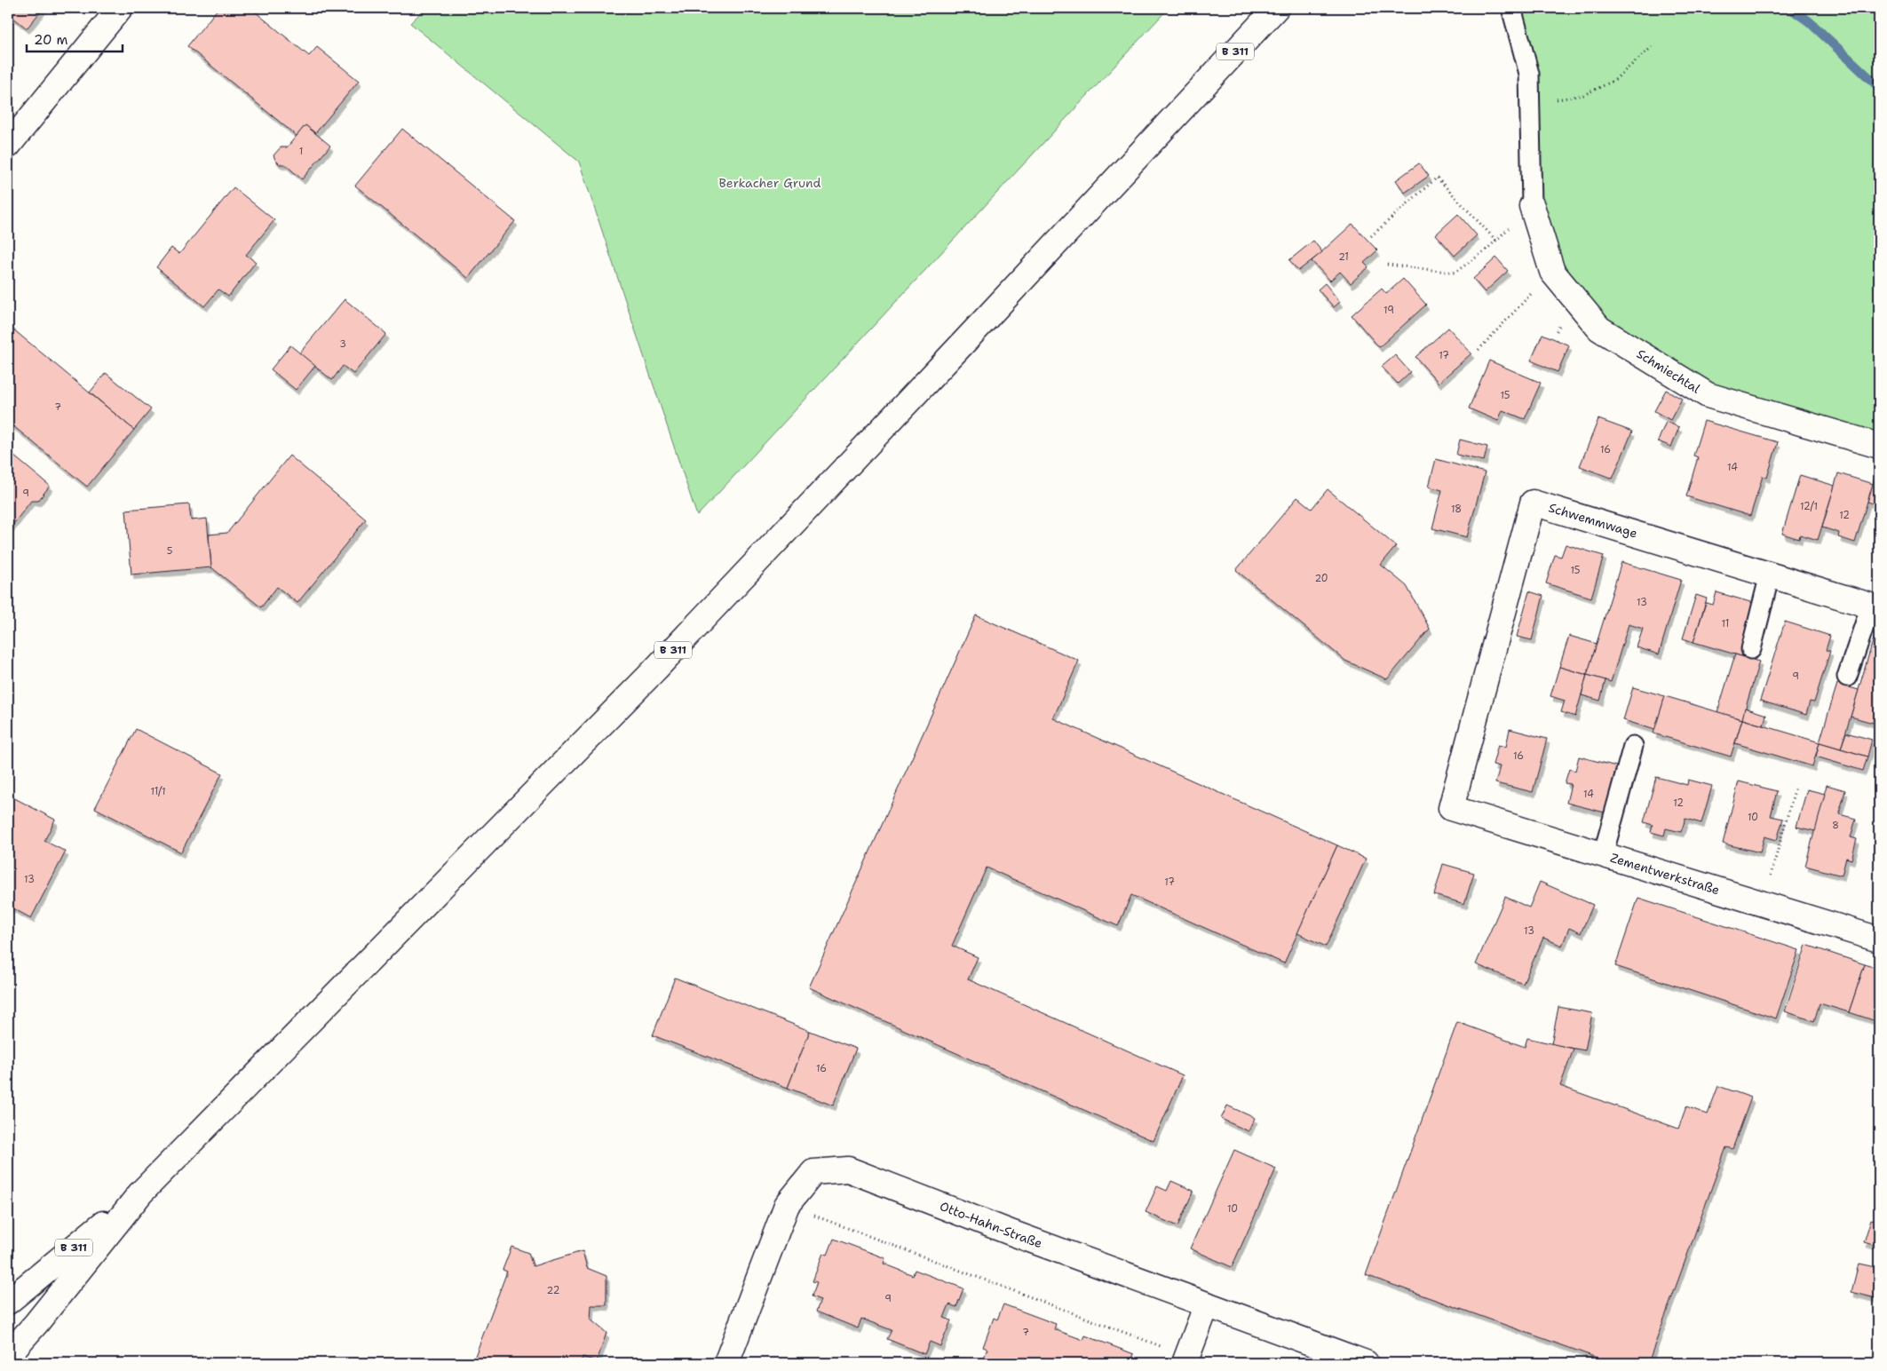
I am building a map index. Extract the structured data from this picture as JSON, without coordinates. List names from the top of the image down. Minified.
{"streets":{"street":["B 311","Schmiechtal","Schwemmwage","Zementwerkstraße","Otto-Hahn-Straße"]},"crossings":[["Schwemmwage","Zementwerkstraße"]],"parks":["Berkacher Grund"],"house_numbers":["1","21","19","3","17","15","7","16","14","9","12/1","18","12","5","15","20","13","11","9","16","11/1","14","12","10","8","13","17","13","16","10","22","9","7"],"scale_bar":"20 m"}
